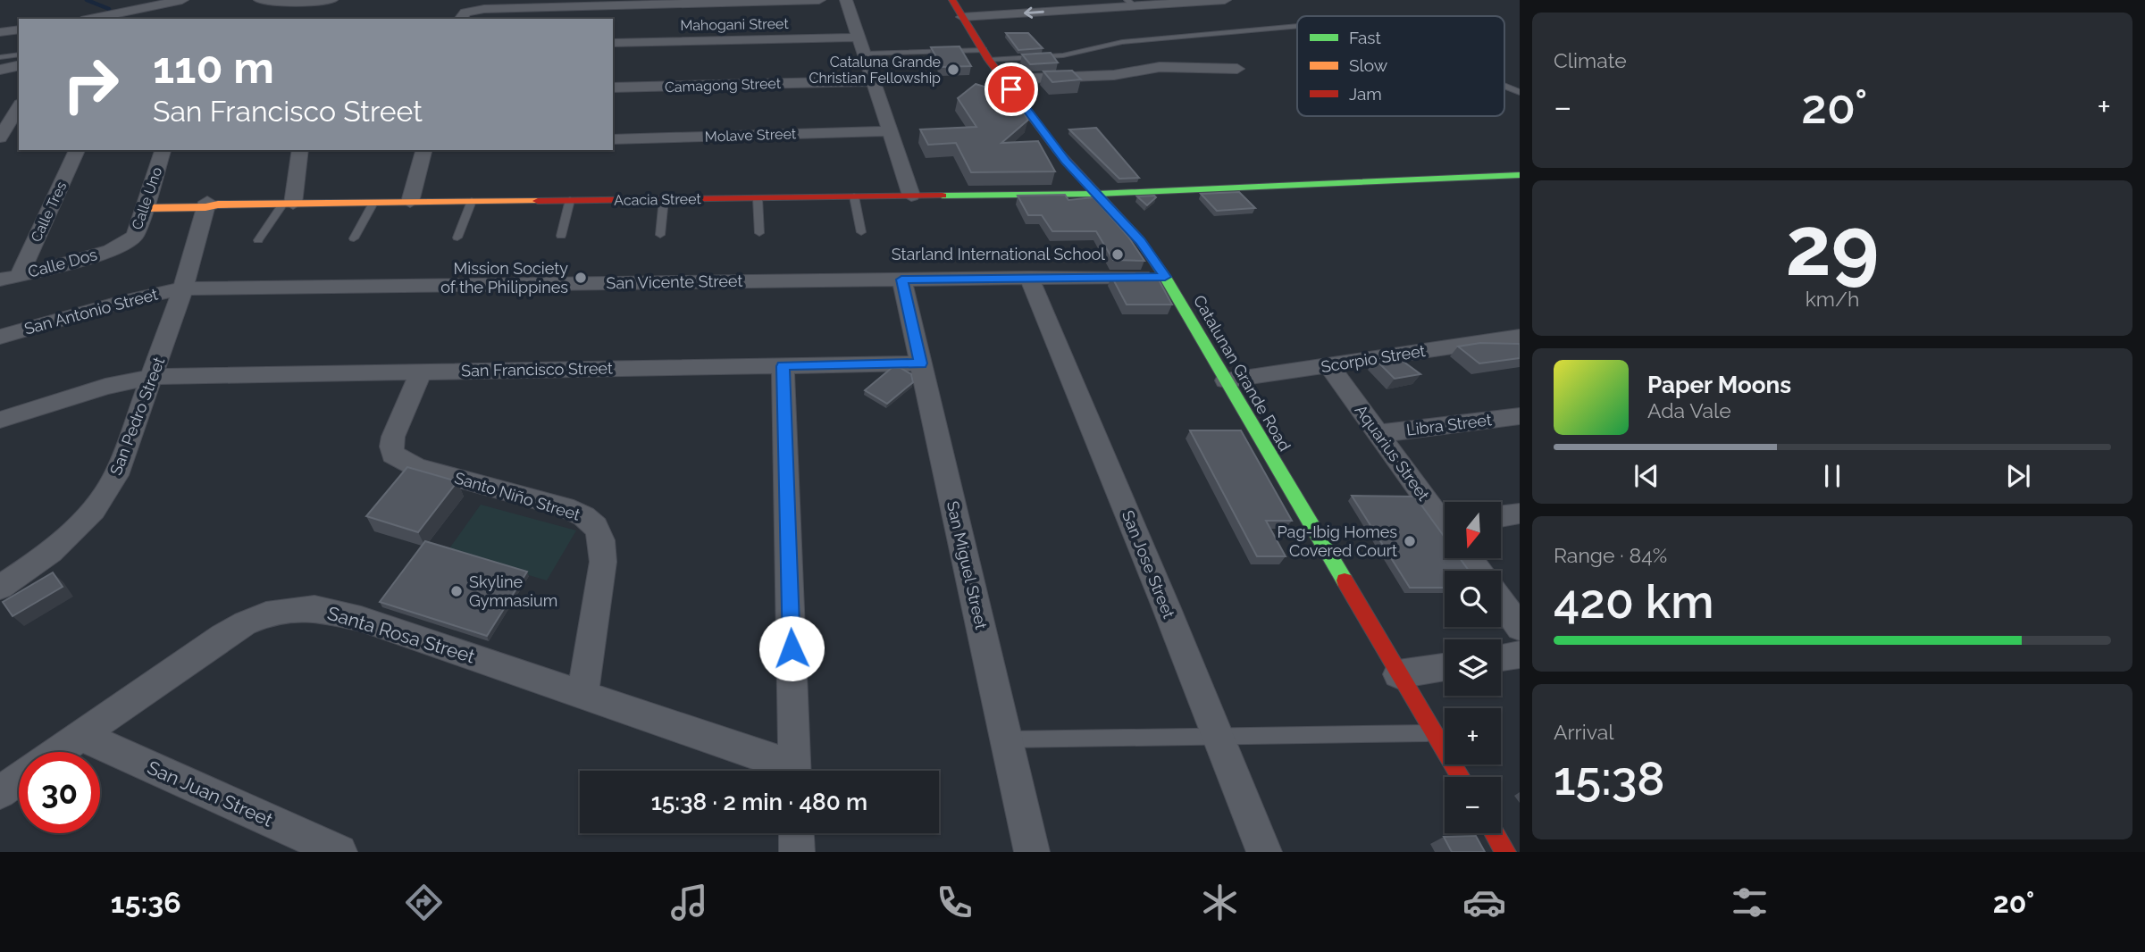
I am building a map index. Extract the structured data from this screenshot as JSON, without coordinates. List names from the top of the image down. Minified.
{"streets":{"street":["Mahogani Street","Camagong Street","Molave Street","Calle Uno","Acacia Street","Calle Tres","Calle Dos","San Vicente Street","San Antonio Street","Scorpio Street","San Francisco Street","Catalunan Grande Road","San Pedro Street","Libra Street","Aquarius Street","Santo Niño Street","San Jose Street","San Miguel Street","Santa Rosa Street","San Juan Street"]},"crossings":[["Calle Uno","Acacia Street"],["Calle Uno","Calle Dos"],["Acacia Street","Catalunan Grande Road"],["Acacia Street","San Pedro Street"],["Calle Tres","Calle Dos"],["San Vicente Street","San Antonio Street"],["San Vicente Street","Catalunan Grande Road"],["San Vicente Street","San Pedro Street"],["San Vicente Street","San Jose Street"],["San Vicente Street","San Miguel Street"],["San Antonio Street","San Pedro Street"],["Scorpio Street","Catalunan Grande Road"],["Scorpio Street","Aquarius Street"],["San Francisco Street","San Pedro Street"],["San Francisco Street","Santo Niño Street"],["San Francisco Street","San Miguel Street"],["Libra Street","Aquarius Street"],["Santo Niño Street","Santa Rosa Street"],["Santa Rosa Street","San Juan Street"]],"places":["Cataluna Grande Christian Fellowship","Starland International School","Mission Society of the Philippines","Pag-Ibig Homes Covered Court","Skyline Gymnasium"],"legend":["Fast","Slow","Jam"],"north":"bottom","page":{"tile":["Climate",["29","km/h"],["Range · 84%","420 km"],["Arrival","15:38"]],"turn":["110 m","San Francisco Street"],"heat":["−","20°","+"],"song":["Paper Moons","Ada Vale"],"map_buttons":["+","−"],"limit":"30","trip":"15:38 · 2 min · 480 m","tabs":["15:36","20°"]}}
